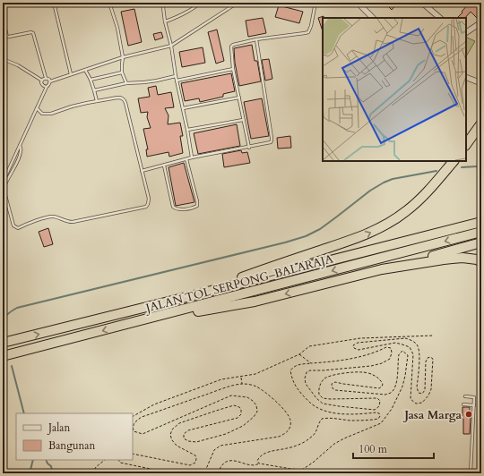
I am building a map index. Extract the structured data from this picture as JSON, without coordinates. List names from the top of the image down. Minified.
{"streets":{"highway":["JALAN TOL SERPONG–BALARAJA"]},"places":["Jasa Marga"],"legend":["Jalan","Bangunan"],"scale_bar":"100 m"}
